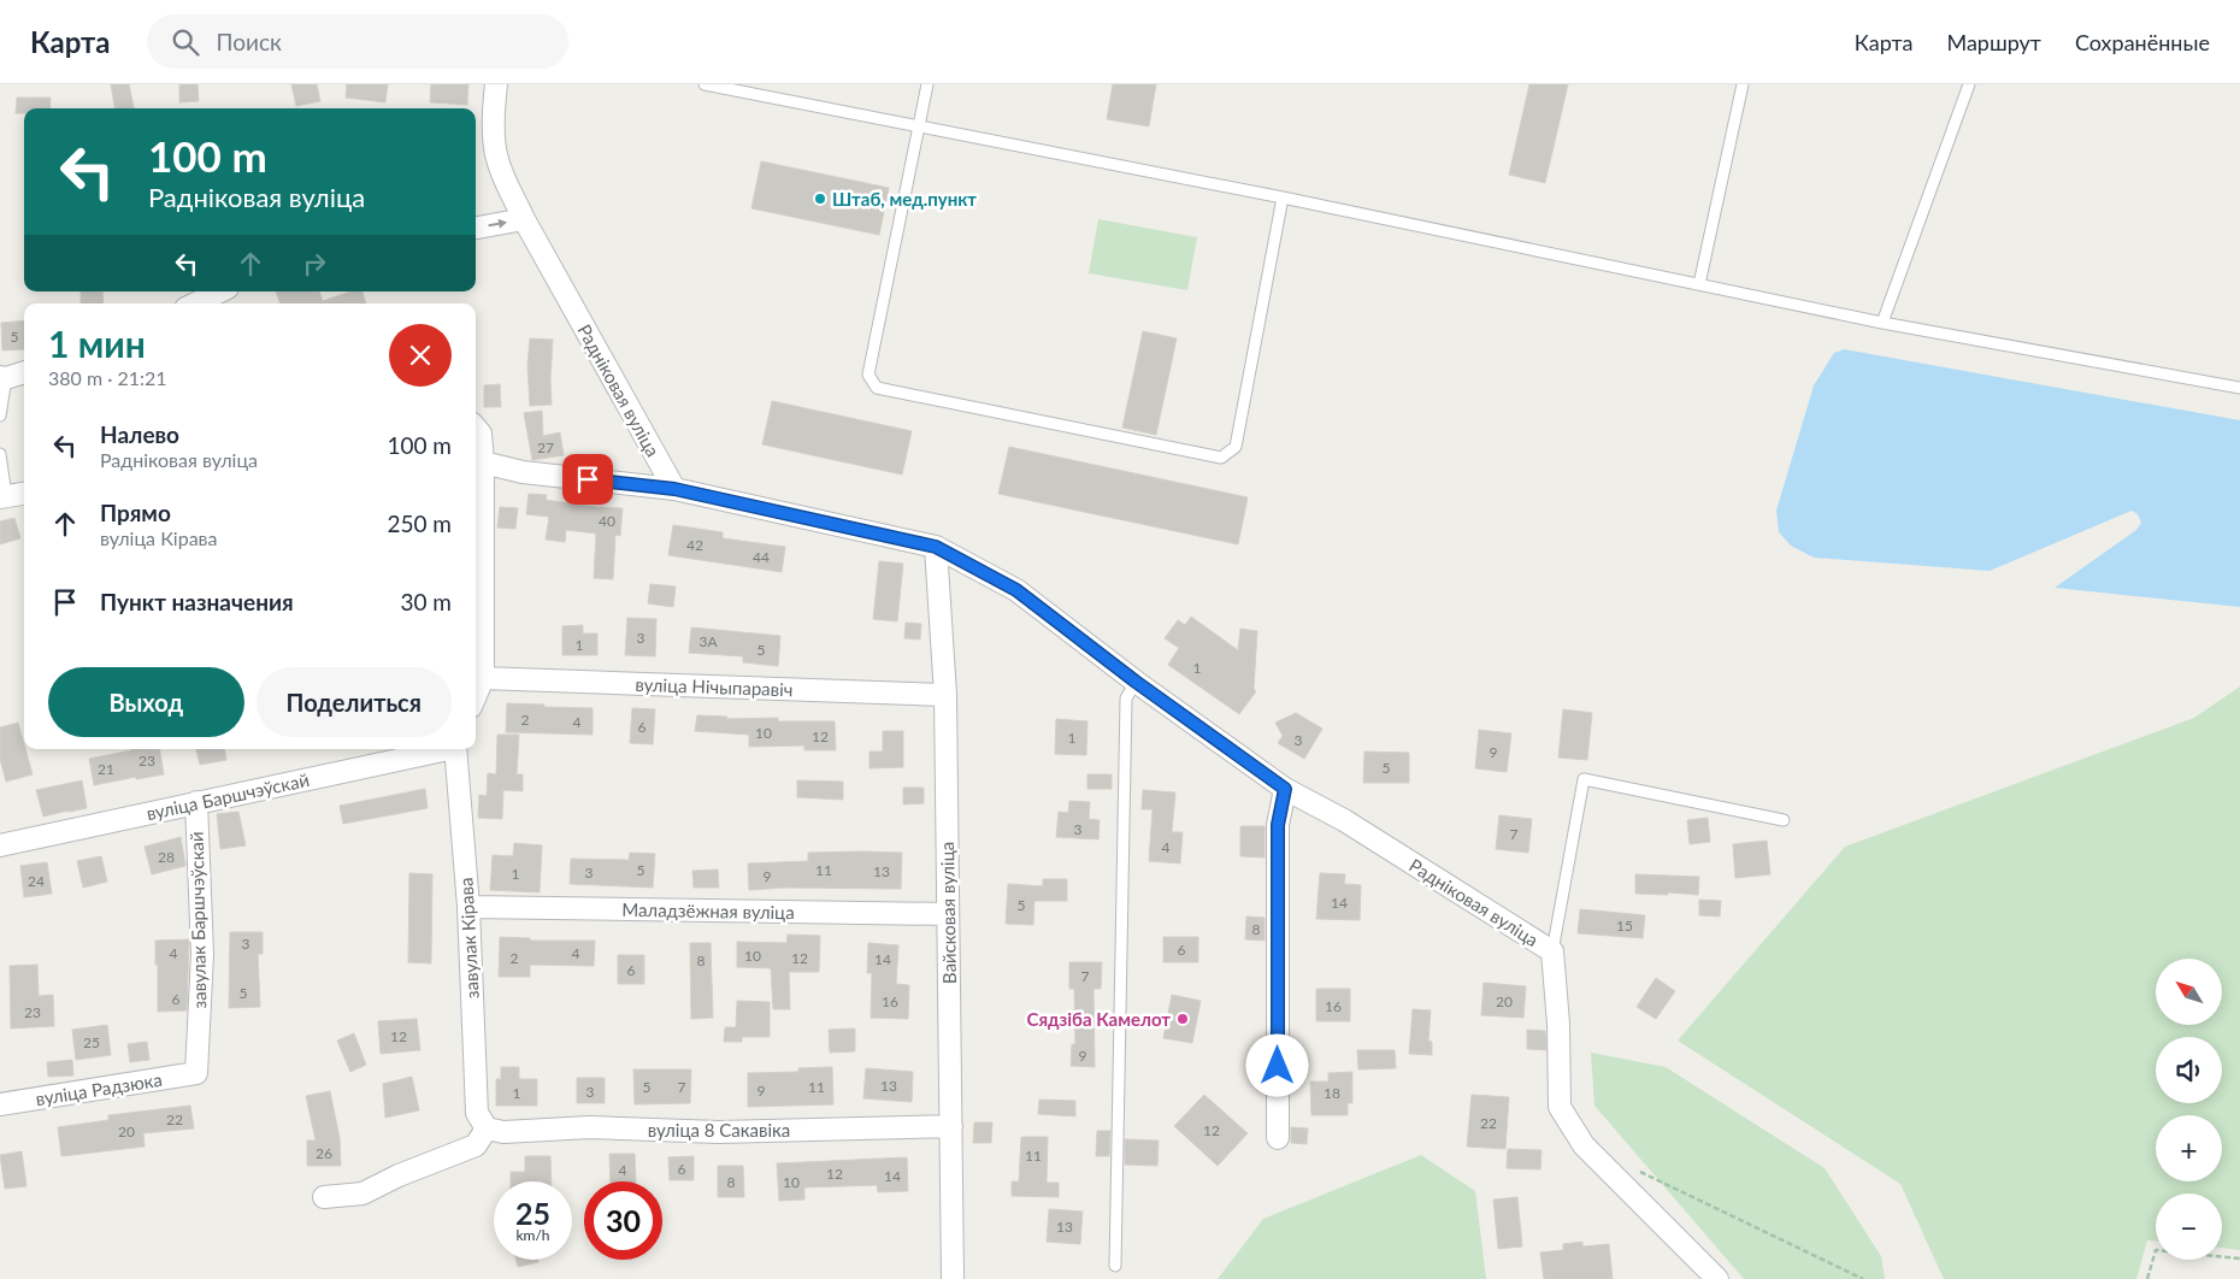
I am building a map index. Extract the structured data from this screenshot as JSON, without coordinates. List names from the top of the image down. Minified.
{"streets":{"street":["Радніковая вуліца","вуліца Нічыпаравіч","вуліца Баршчэўскай","Маладзёжная вуліца","Вайсковая вуліца","завулак Баршчэўскай","завулак Кірава","вуліца Радзюка","вуліца 8 Сакавіка"]},"crossings":[["Радніковая вуліца","Вайсковая вуліца"],["вуліца Нічыпаравіч","Вайсковая вуліца"],["вуліца Баршчэўскай","завулак Баршчэўскай"],["Маладзёжная вуліца","Вайсковая вуліца"],["Маладзёжная вуліца","завулак Кірава"],["Вайсковая вуліца","вуліца 8 Сакавіка"],["завулак Баршчэўскай","вуліца Радзюка"],["завулак Кірава","вуліца 8 Сакавіка"]],"places":["Штаб, мeд.пункт","Сядзіба Камелот"],"house_numbers":["5","27","40","42","44","3","3А","1","5","1","2","4","6","10","12","1","3","9","23","5","21","3","7","4","28","5","11","13","3","1","9","24","14","5","15","8","3","6","4","4","10","2","12","14","8","6","7","5","6","16","20","16","23","12","25","9","13","5","7","11","9","3","1","18","22","22","12","20","26","11","6","4","12","14","8","10","13"],"north":"top left","page":{"header":"Карта","search":"Поиск","nav":["Карта","Маршрут","Сохранённые"],"turn":["100 m","Радніковая вуліца"],"heading":["1 мин","380 m · 21:21"],"list":[{"name":"Налево","note":"Радніковая вуліца","value":"100 m"},{"name":"Прямо","note":"вуліца Кірава","value":"250 m"},{"name":"Пункт назначения","value":"30 m"}],"buttons":["Выход","Поделиться"],"map_buttons":["+","−"],"speed":"25 km/h","limit":"30"}}
